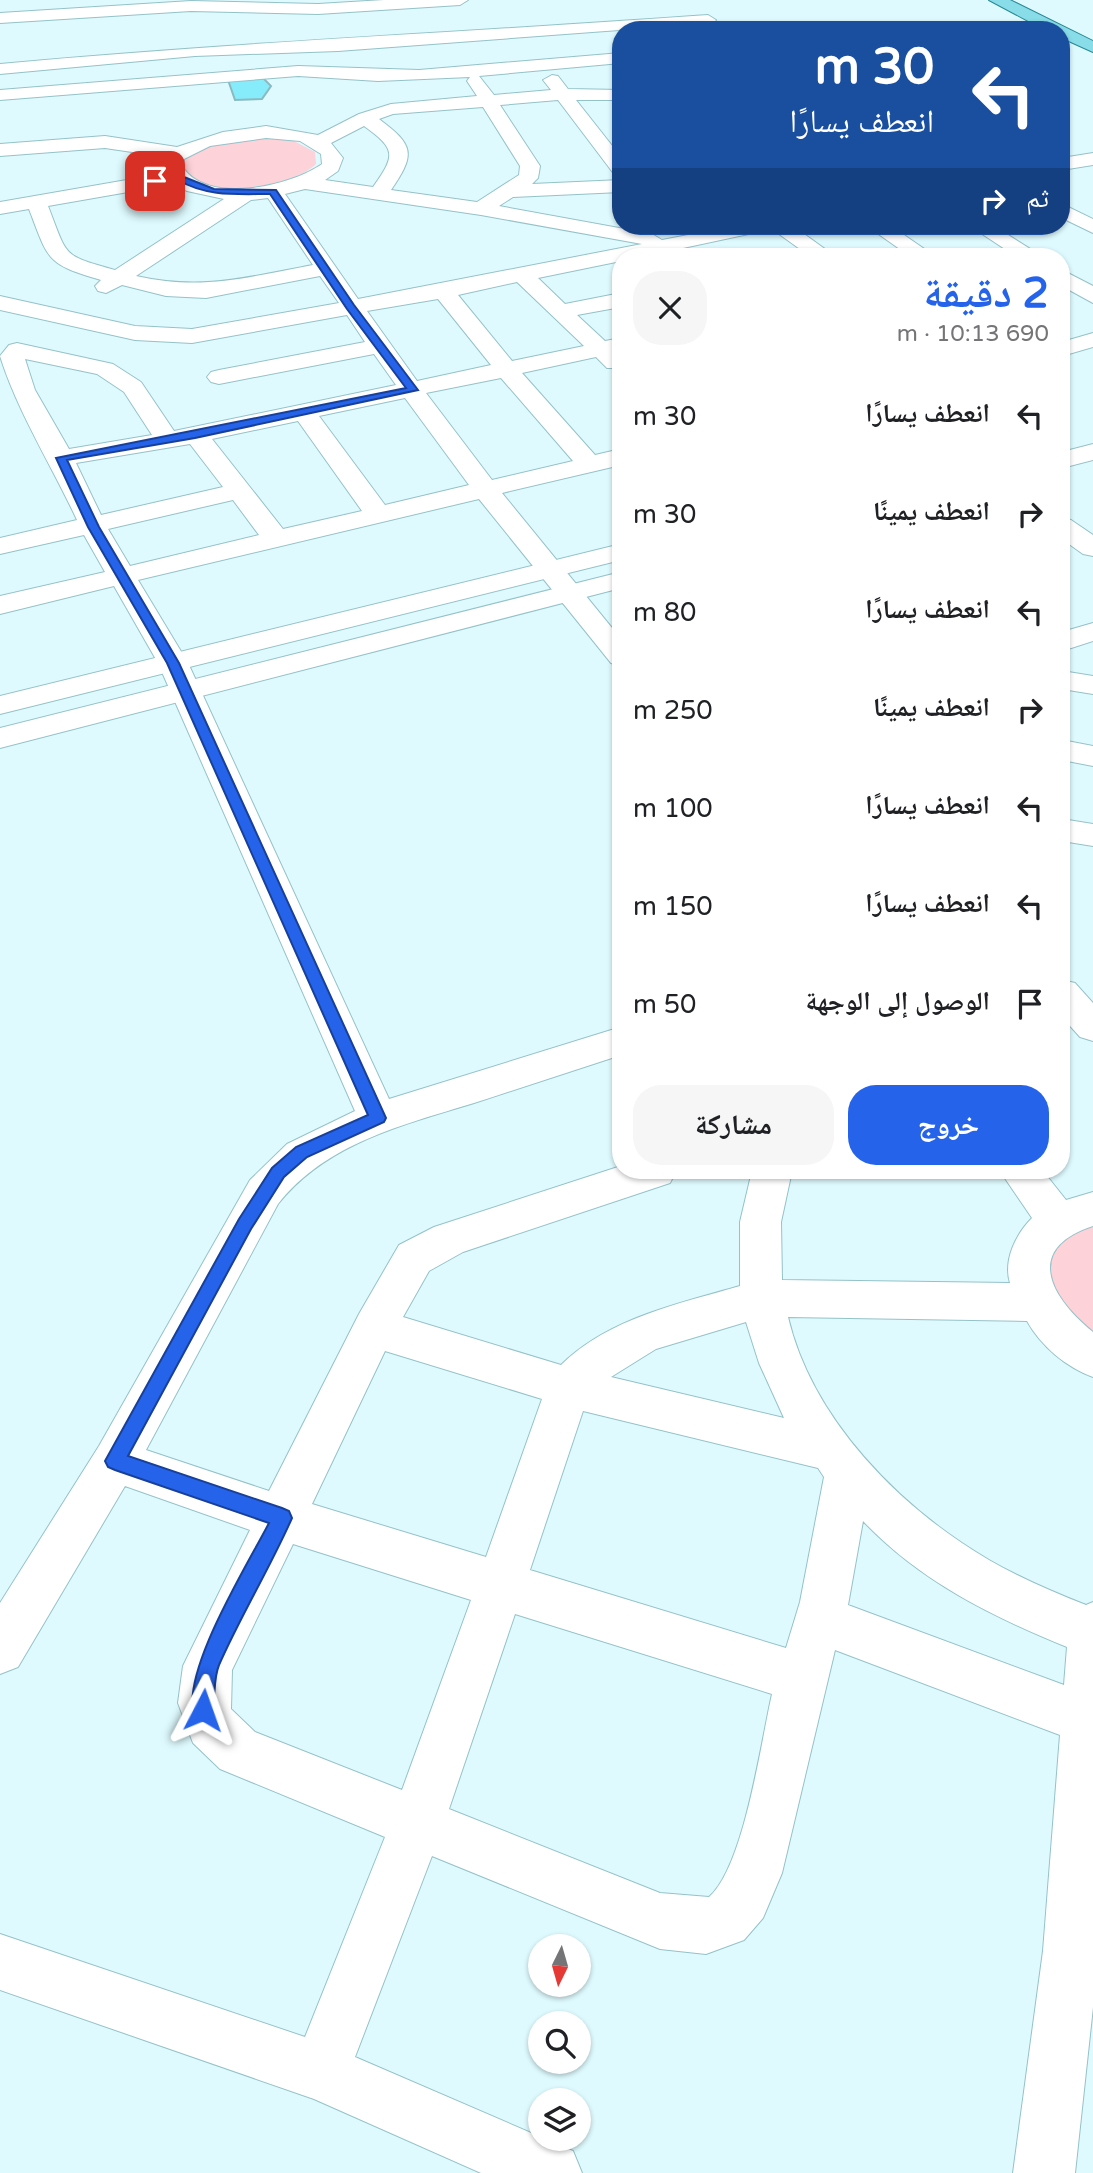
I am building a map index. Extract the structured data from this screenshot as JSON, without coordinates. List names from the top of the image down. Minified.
{"north":"bottom","page":{"turn":["30 m","انعطف يسارًا"],"then":"ثم","heading":["2 دقيقة","690 m · 10:13"],"list":[{"name":"انعطف يسارًا","value":"30 m"},{"name":"انعطف يمينًا","value":"30 m"},{"name":"انعطف يسارًا","value":"80 m"},{"name":"انعطف يمينًا","value":"250 m"},{"name":"انعطف يسارًا","value":"100 m"},{"name":"انعطف يسارًا","value":"150 m"},{"name":"الوصول إلى الوجهة","value":"50 m"}],"buttons":["خروج","مشاركة"]}}
